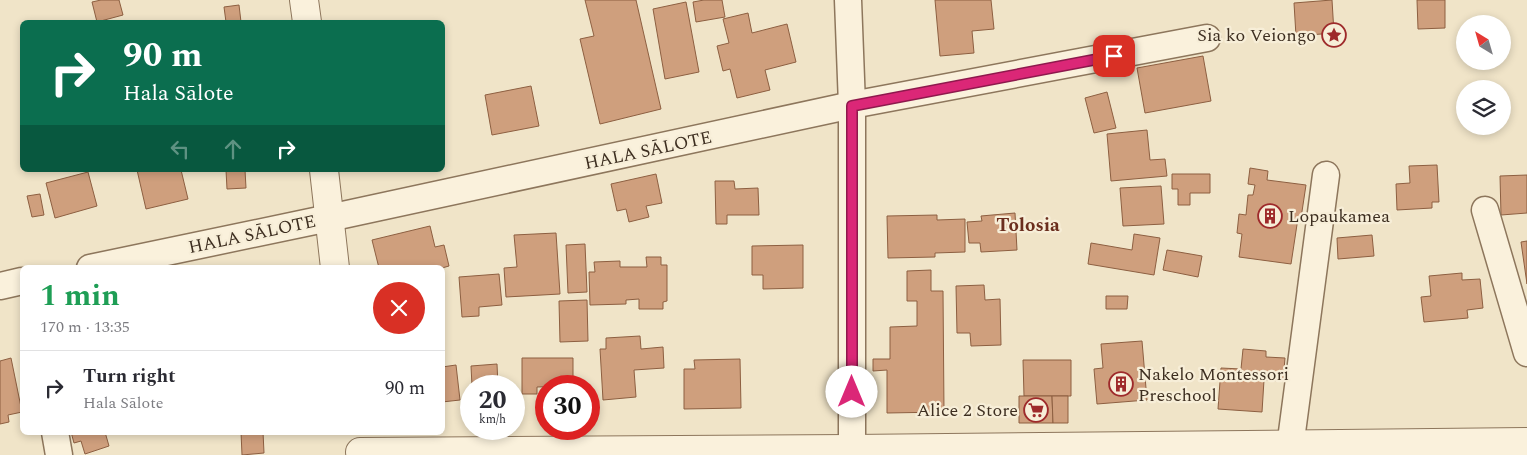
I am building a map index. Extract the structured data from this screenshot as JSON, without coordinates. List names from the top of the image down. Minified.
{"streets":{"street":["HALA SĀLOTE"]},"districts":["Tolosia"],"places":{"place":["Sia ko Veiongo"],"building":["Lopaukamea","Nakelo Montessori Preschool"],"supermarket":["Alice 2 Store"]},"north":"top left","page":{"turn":["90 m","Hala Sālote"],"heading":["1 min","170 m · 13:35"],"list":[{"name":"Turn right","note":"Hala Sālote","value":"90 m"}],"speed":"20 km/h","limit":"30"}}
